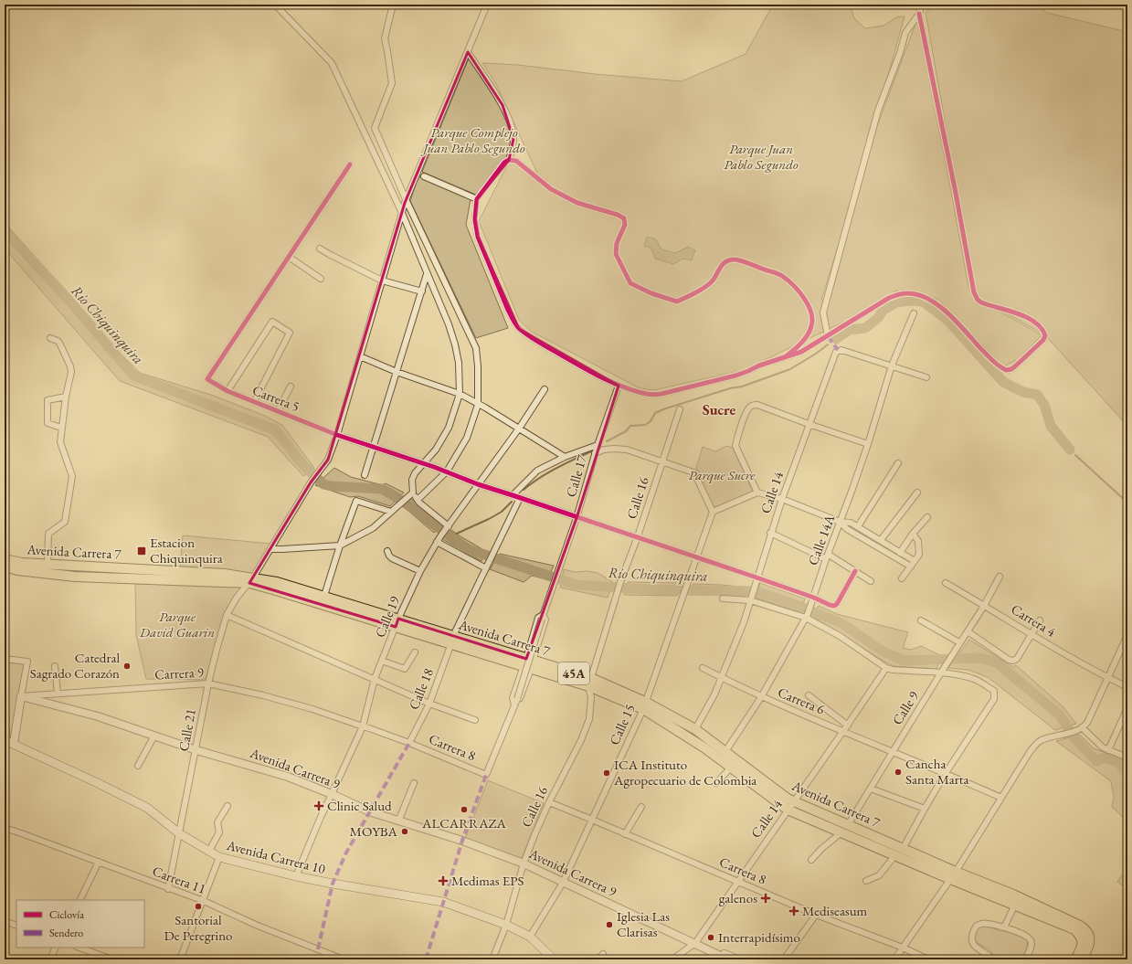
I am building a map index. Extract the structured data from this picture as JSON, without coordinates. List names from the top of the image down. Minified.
{"streets":{"main road":["Avenida Carrera 7","45A","Avenida Carrera 10"],"street":["Carrera 5","Calle 17","Calle 14","Calle 16","Calle 14A","Calle 19","Carrera 4","Carrera 9","Calle 18","Carrera 6","Calle 9","Calle 15","Calle 21","Carrera 8","Avenida Carrera 9","Carrera 11"]},"crossings":[["Carrera 5","Calle 17"],["Carrera 5","Calle 14"],["Carrera 5","Calle 16"],["Carrera 5","Calle 14A"],["Carrera 5","Calle 19"],["Carrera 5","Calle 18"],["Carrera 5","Calle 15"],["Carrera 5","Calle 21"],["Calle 17","Avenida Carrera 7"],["Calle 17","Carrera 8"],["Calle 14","Calle 14A"],["Calle 14","Avenida Carrera 7"],["Calle 14","Carrera 6"],["Calle 14","Carrera 8"],["Calle 14","Avenida Carrera 9"],["Calle 16","Avenida Carrera 7"],["Calle 16","Carrera 8"],["Calle 16","Avenida Carrera 9"],["Calle 16","Avenida Carrera 10"],["Calle 14A","Avenida Carrera 7"],["Calle 14A","Carrera 6"],["Avenida Carrera 7","Calle 19"],["Avenida Carrera 7","Calle 18"],["Avenida Carrera 7","Calle 9"],["Avenida Carrera 7","Calle 15"],["Avenida Carrera 7","Calle 21"],["Calle 19","Carrera 9"],["Calle 19","Avenida Carrera 9"],["Calle 19","Avenida Carrera 10"],["Carrera 4","Calle 9"],["Carrera 9","Calle 18"],["Carrera 9","Calle 21"],["Carrera 9","Carrera 8"],["Carrera 9","Avenida Carrera 9"],["Calle 18","Carrera 8"],["Carrera 6","Calle 9"],["Calle 15","Carrera 8"],["Calle 15","Avenida Carrera 9"],["Calle 15","Avenida Carrera 10"],["Calle 21","Avenida Carrera 9"],["Calle 21","Avenida Carrera 10"],["Calle 21","Carrera 11"]],"districts":["Sucre"],"water":["Río Chiquinquira"],"parks":["Parque Complejo Juan Pablo Segundo","Parque Juan Pablo Segundo","Parque Sucre","Parque David Guarin"],"places":{"transit":["Estacion Chiquinquira"],"other":["Catedral Sagrado Corazón","Cancha Santa Marta","ICA Instituto Agropecuario de Colombia","ALCARRAZA","MOYBA","Santorial De Peregrino","Iglesia Las Clarisas","Interrapidísimo"],"health":["Clinic Salud","Medimas EPS","galenos","Mediseasum"]},"legend":["Ciclovía","Sendero"]}
